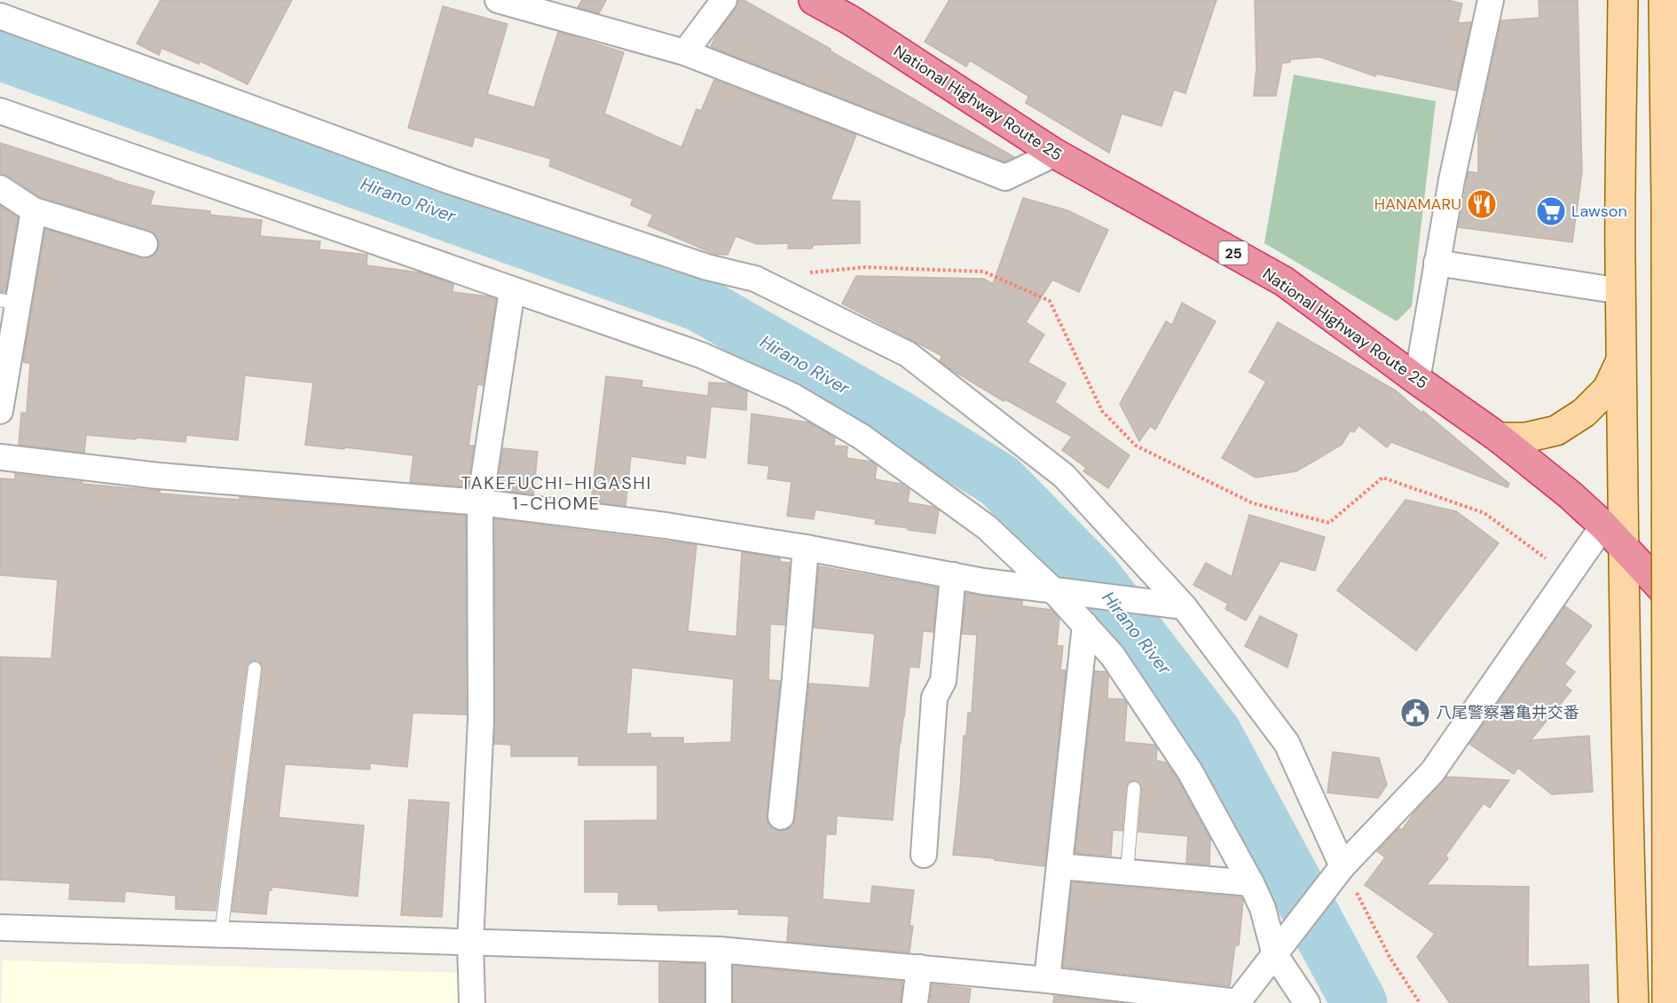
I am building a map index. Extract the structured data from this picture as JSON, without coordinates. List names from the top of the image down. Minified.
{"streets":{"highway":["National Highway Route 25","25"]},"districts":["TAKEFUCHI-HIGASHI 1-CHOME"],"water":["Hirano River"],"places":{"restaurant":["HANAMARU"],"supermarket":["Lawson"],"public building":["八尾警察署亀井交番"]}}
